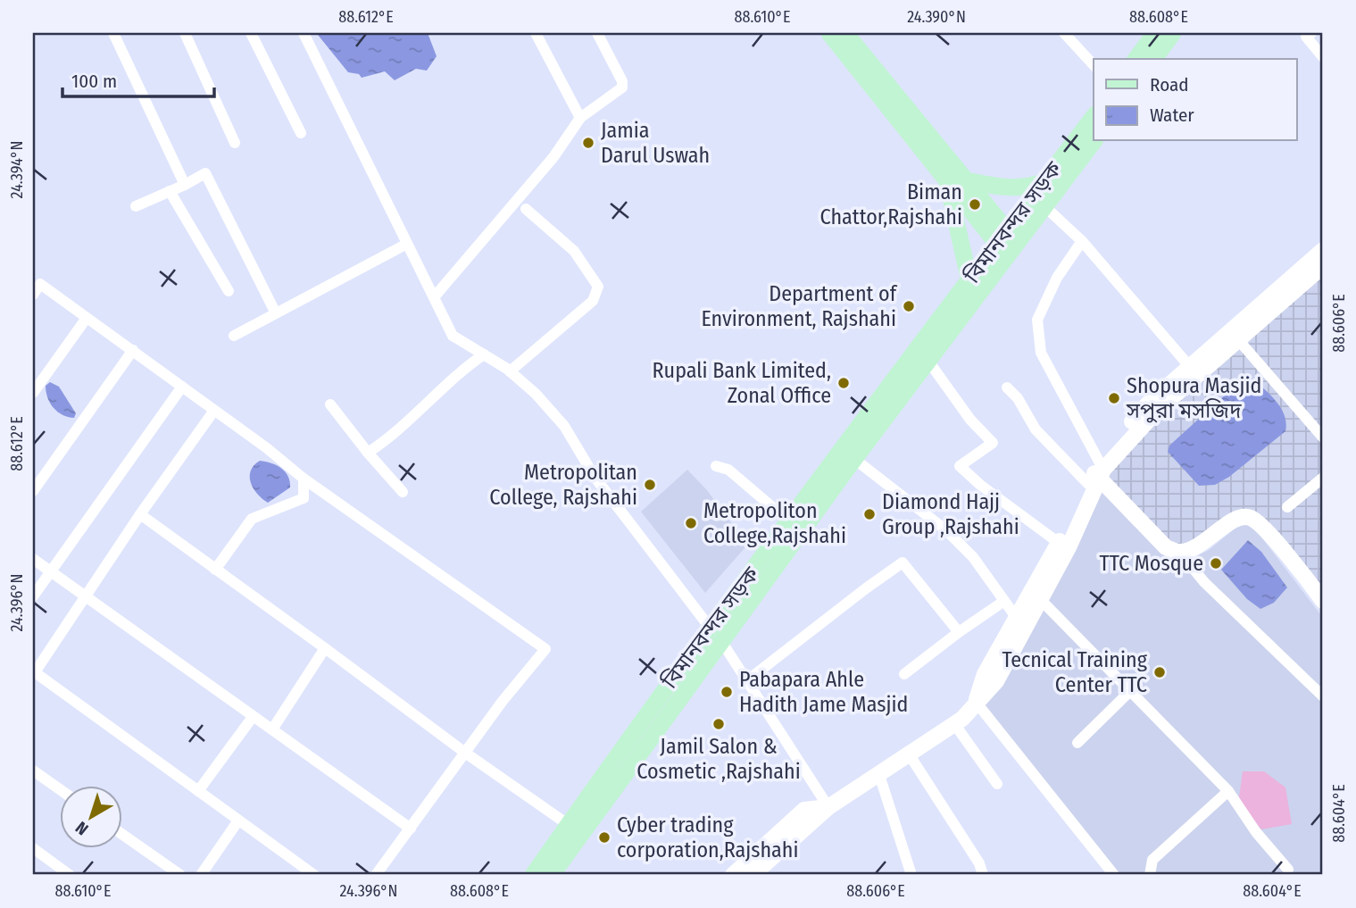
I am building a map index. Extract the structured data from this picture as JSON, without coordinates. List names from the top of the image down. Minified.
{"streets":{"main road":["বিমানবন্দর সড়ক"]},"places":["Jamia Darul Uswah","Biman Chattor,Rajshahi","Department of Environment, Rajshahi","Rupali Bank Limited, Zonal Office","Shopura Masjid সপুরা মসজিদ","Metropolitan College, Rajshahi","Diamond Hajj Group ,Rajshahi","Metropoliton College,Rajshahi","TTC Mosque","Tecnical Training Center TTC","Pabapara Ahle Hadith Jame Masjid","Jamil Salon & Cosmetic ,Rajshahi","Cyber trading corporation,Rajshahi"],"legend":["Road","Water"],"scale_bar":"100 m","north":"bottom left","coordinates":["88.612°E","88.610°E","24.390°N","88.608°E","24.394°N","88.606°E","24.396°N","88.604°E"]}
